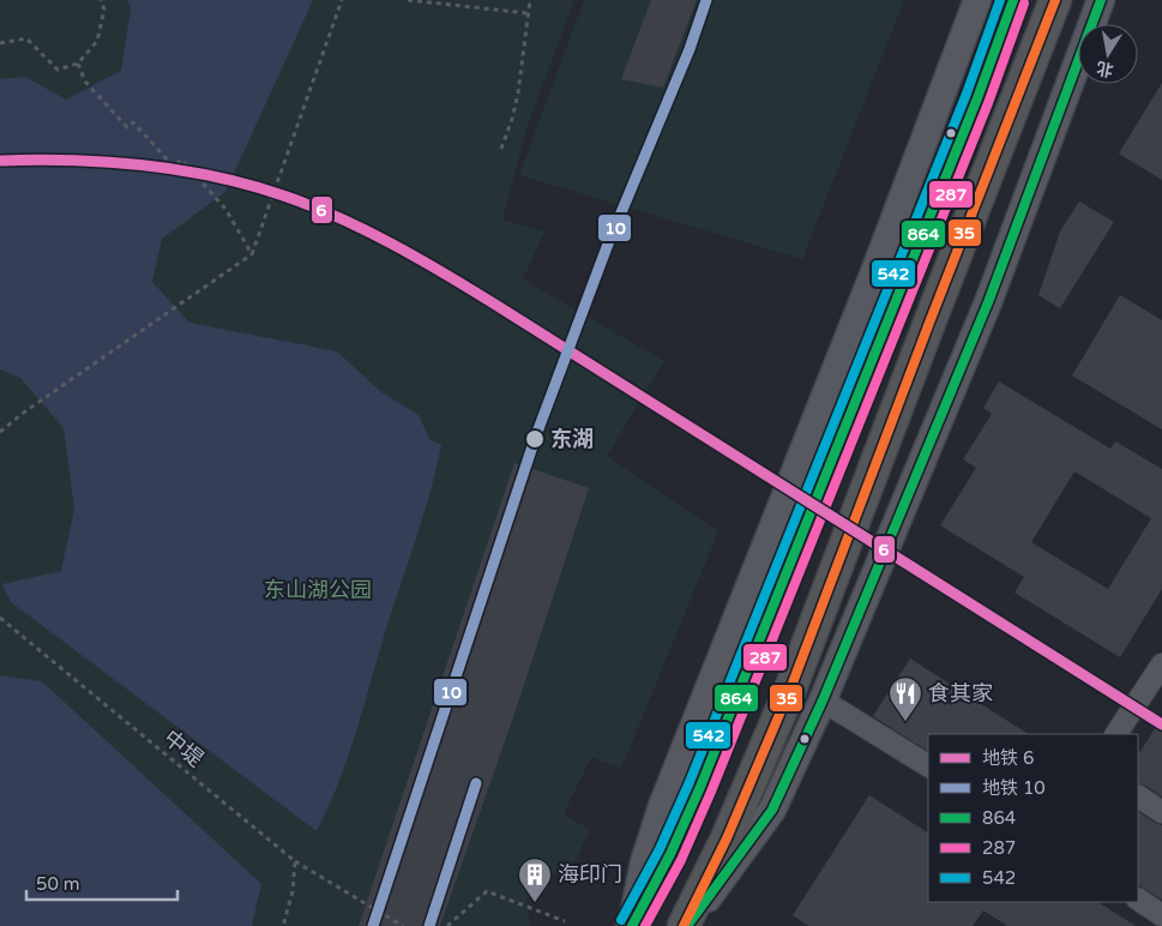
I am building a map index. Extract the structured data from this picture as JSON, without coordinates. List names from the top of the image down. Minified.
{"streets":{"path":["中堤"]},"parks":["东山湖公园"],"places":{"other":["东湖"],"restaurant":["食其家"],"building":["海印门"]},"lines":["metro line 10","transit line 864","transit line 542","transit line 35","transit line 287","metro line 6"],"legend":["地铁 6","地铁 10","864","287","542"],"scale_bar":"50 m","north":"bottom"}
